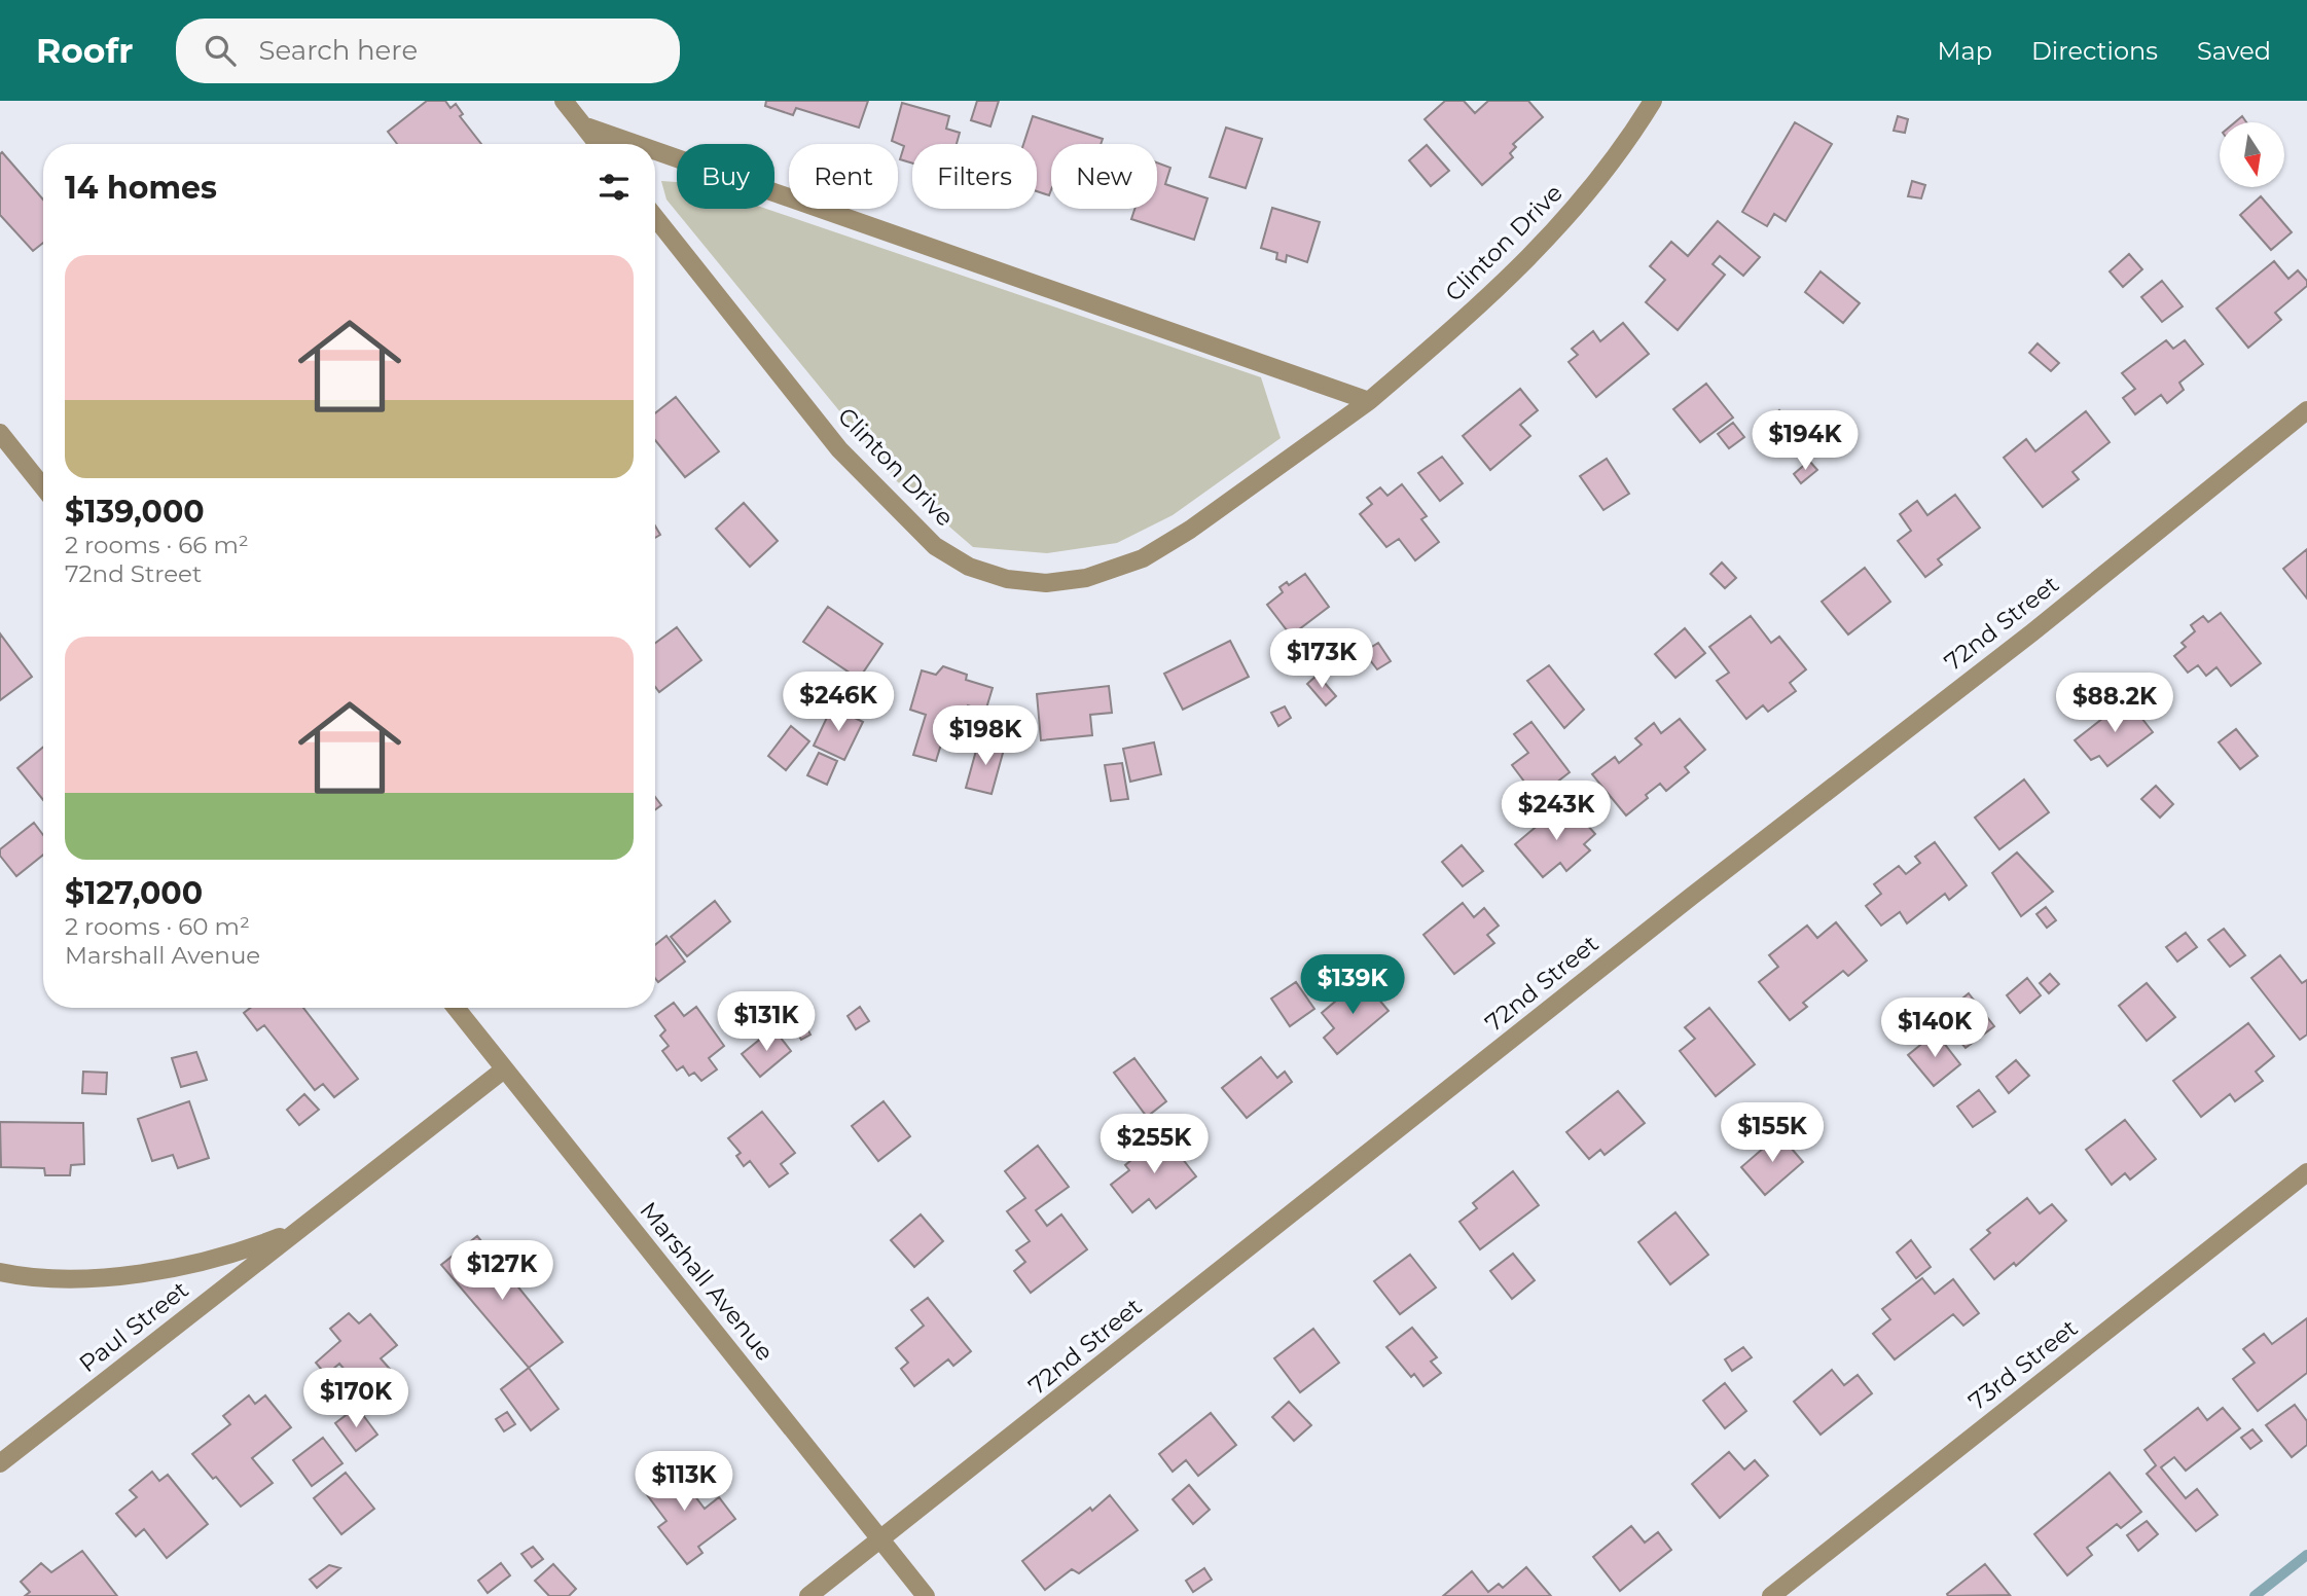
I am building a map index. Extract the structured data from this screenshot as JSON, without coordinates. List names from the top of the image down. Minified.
{"streets":{"street":["Clinton Drive","72nd Street","Marshall Avenue","Paul Street","73rd Street"]},"crossings":[["72nd Street","Marshall Avenue"],["Marshall Avenue","Paul Street"]],"north":"bottom","page":{"header":"Roofr","search":"Search here","nav":["Map","Directions","Saved"],"chip":["Buy","Rent","Filters","New"],"heading":"14 homes","list":[{"name":"$139,000","note":"2 rooms · 66 m² · 72nd Street"},{"name":"$127,000","note":"2 rooms · 60 m² · Marshall Avenue"}],"price":["$194K","$173K","$246K","$88.2K","$198K","$243K","$139K","$131K","$140K","$155K","$255K","$127K","$170K","$113K"]}}
